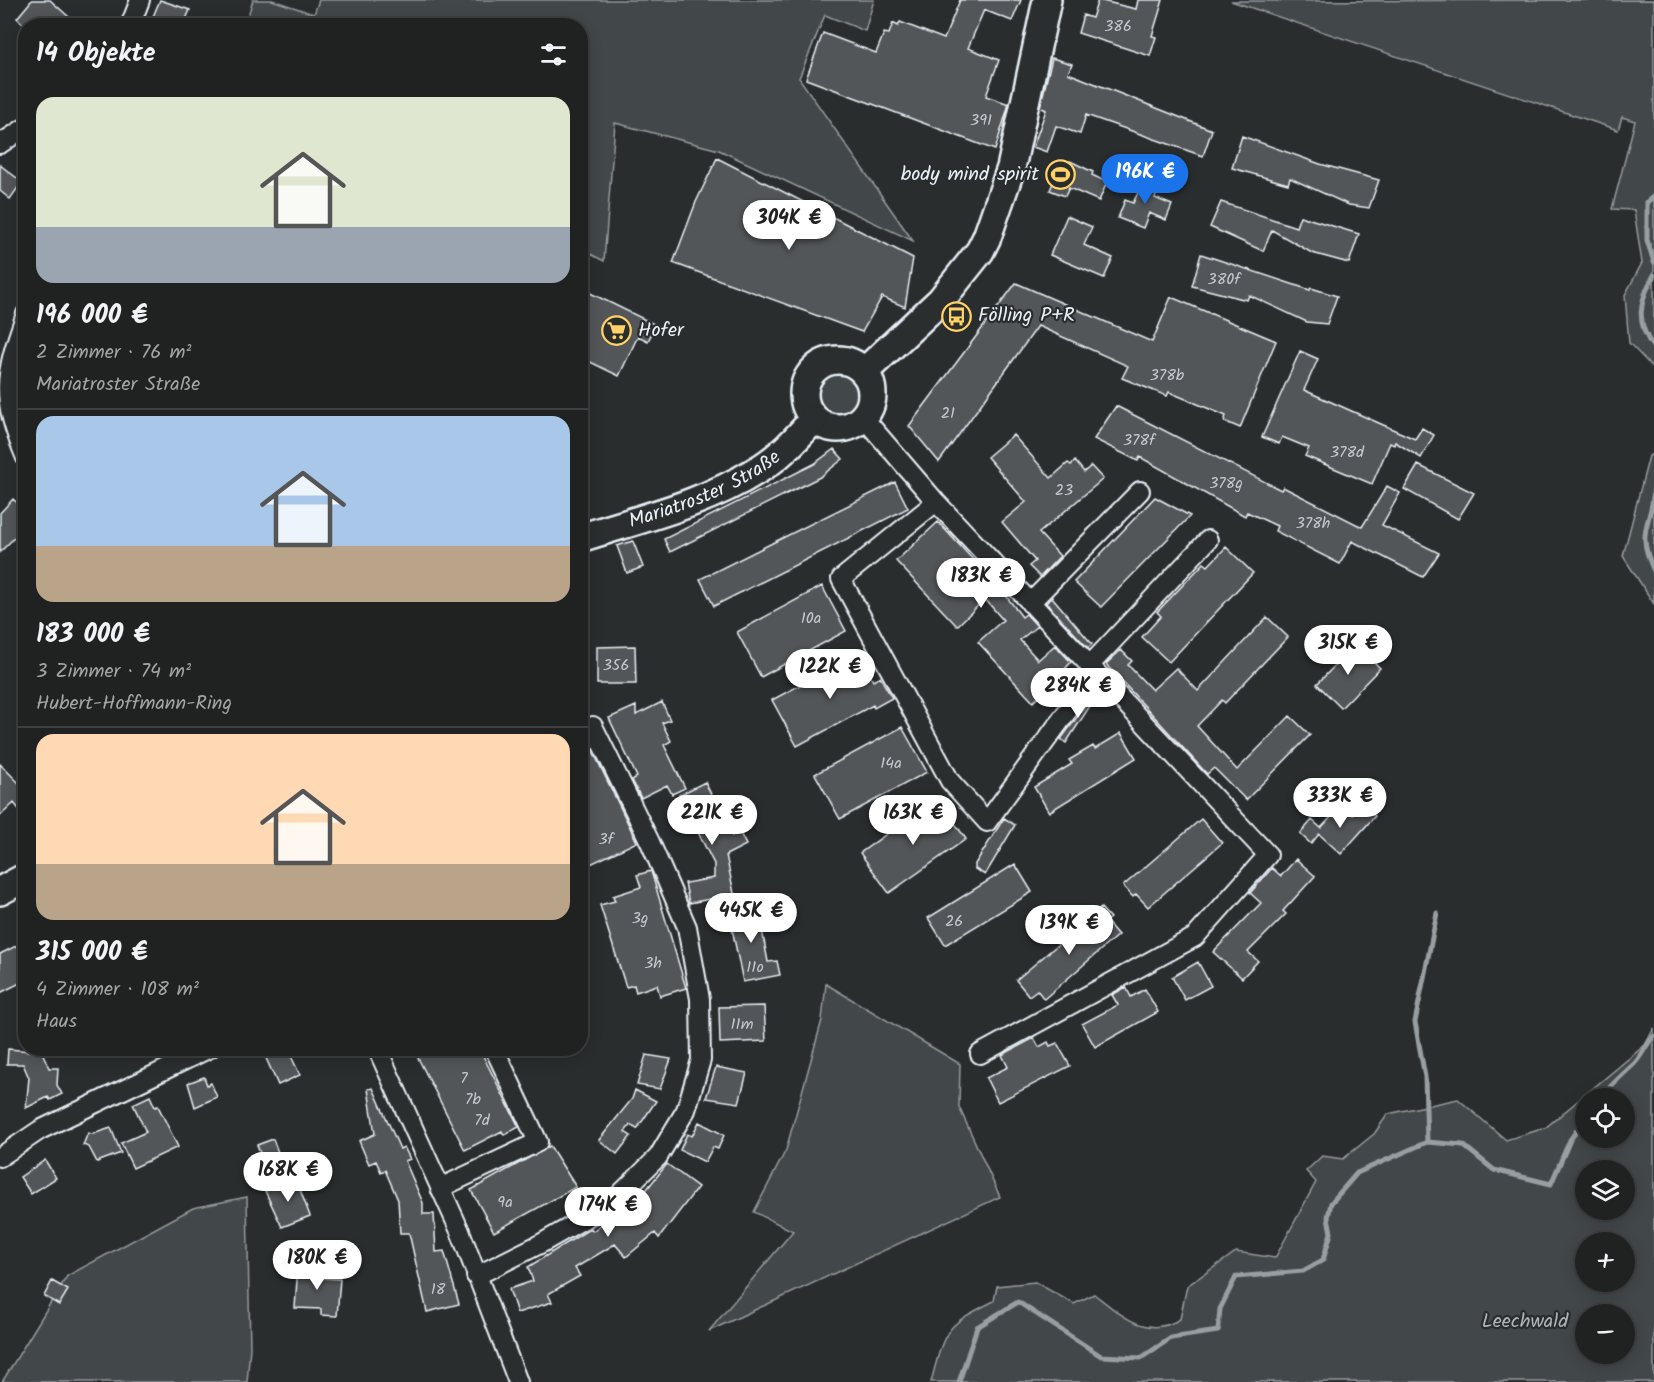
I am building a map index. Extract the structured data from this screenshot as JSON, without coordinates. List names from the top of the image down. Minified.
{"streets":{"main road":["Mariatroster Straße"]},"parks":["Leechwald"],"places":{"sports":["body mind spirit"],"bus stop":["Fölling P+R"],"supermarket":["Hofer"]},"house_numbers":["386","391","380f","378b","21","378f","378d","378g","23","378h","10a","356","14a","3f","3g","26","3h","11o","11m","7","7b","7d","9a","18"],"page":{"heading":"14 Objekte","list":[{"name":"196 000 €","note":"2 Zimmer · 76 m² · Mariatroster Straße"},{"name":"183 000 €","note":"3 Zimmer · 74 m² · Hubert-Hoffmann-Ring"},{"name":"315 000 €","note":"4 Zimmer · 108 m² · Haus"}],"price":["196K €","304K €","183K €","315K €","122K €","284K €","333K €","221K €","163K €","445K €","139K €","168K €","174K €","180K €"],"map_buttons":["+","−"]}}
